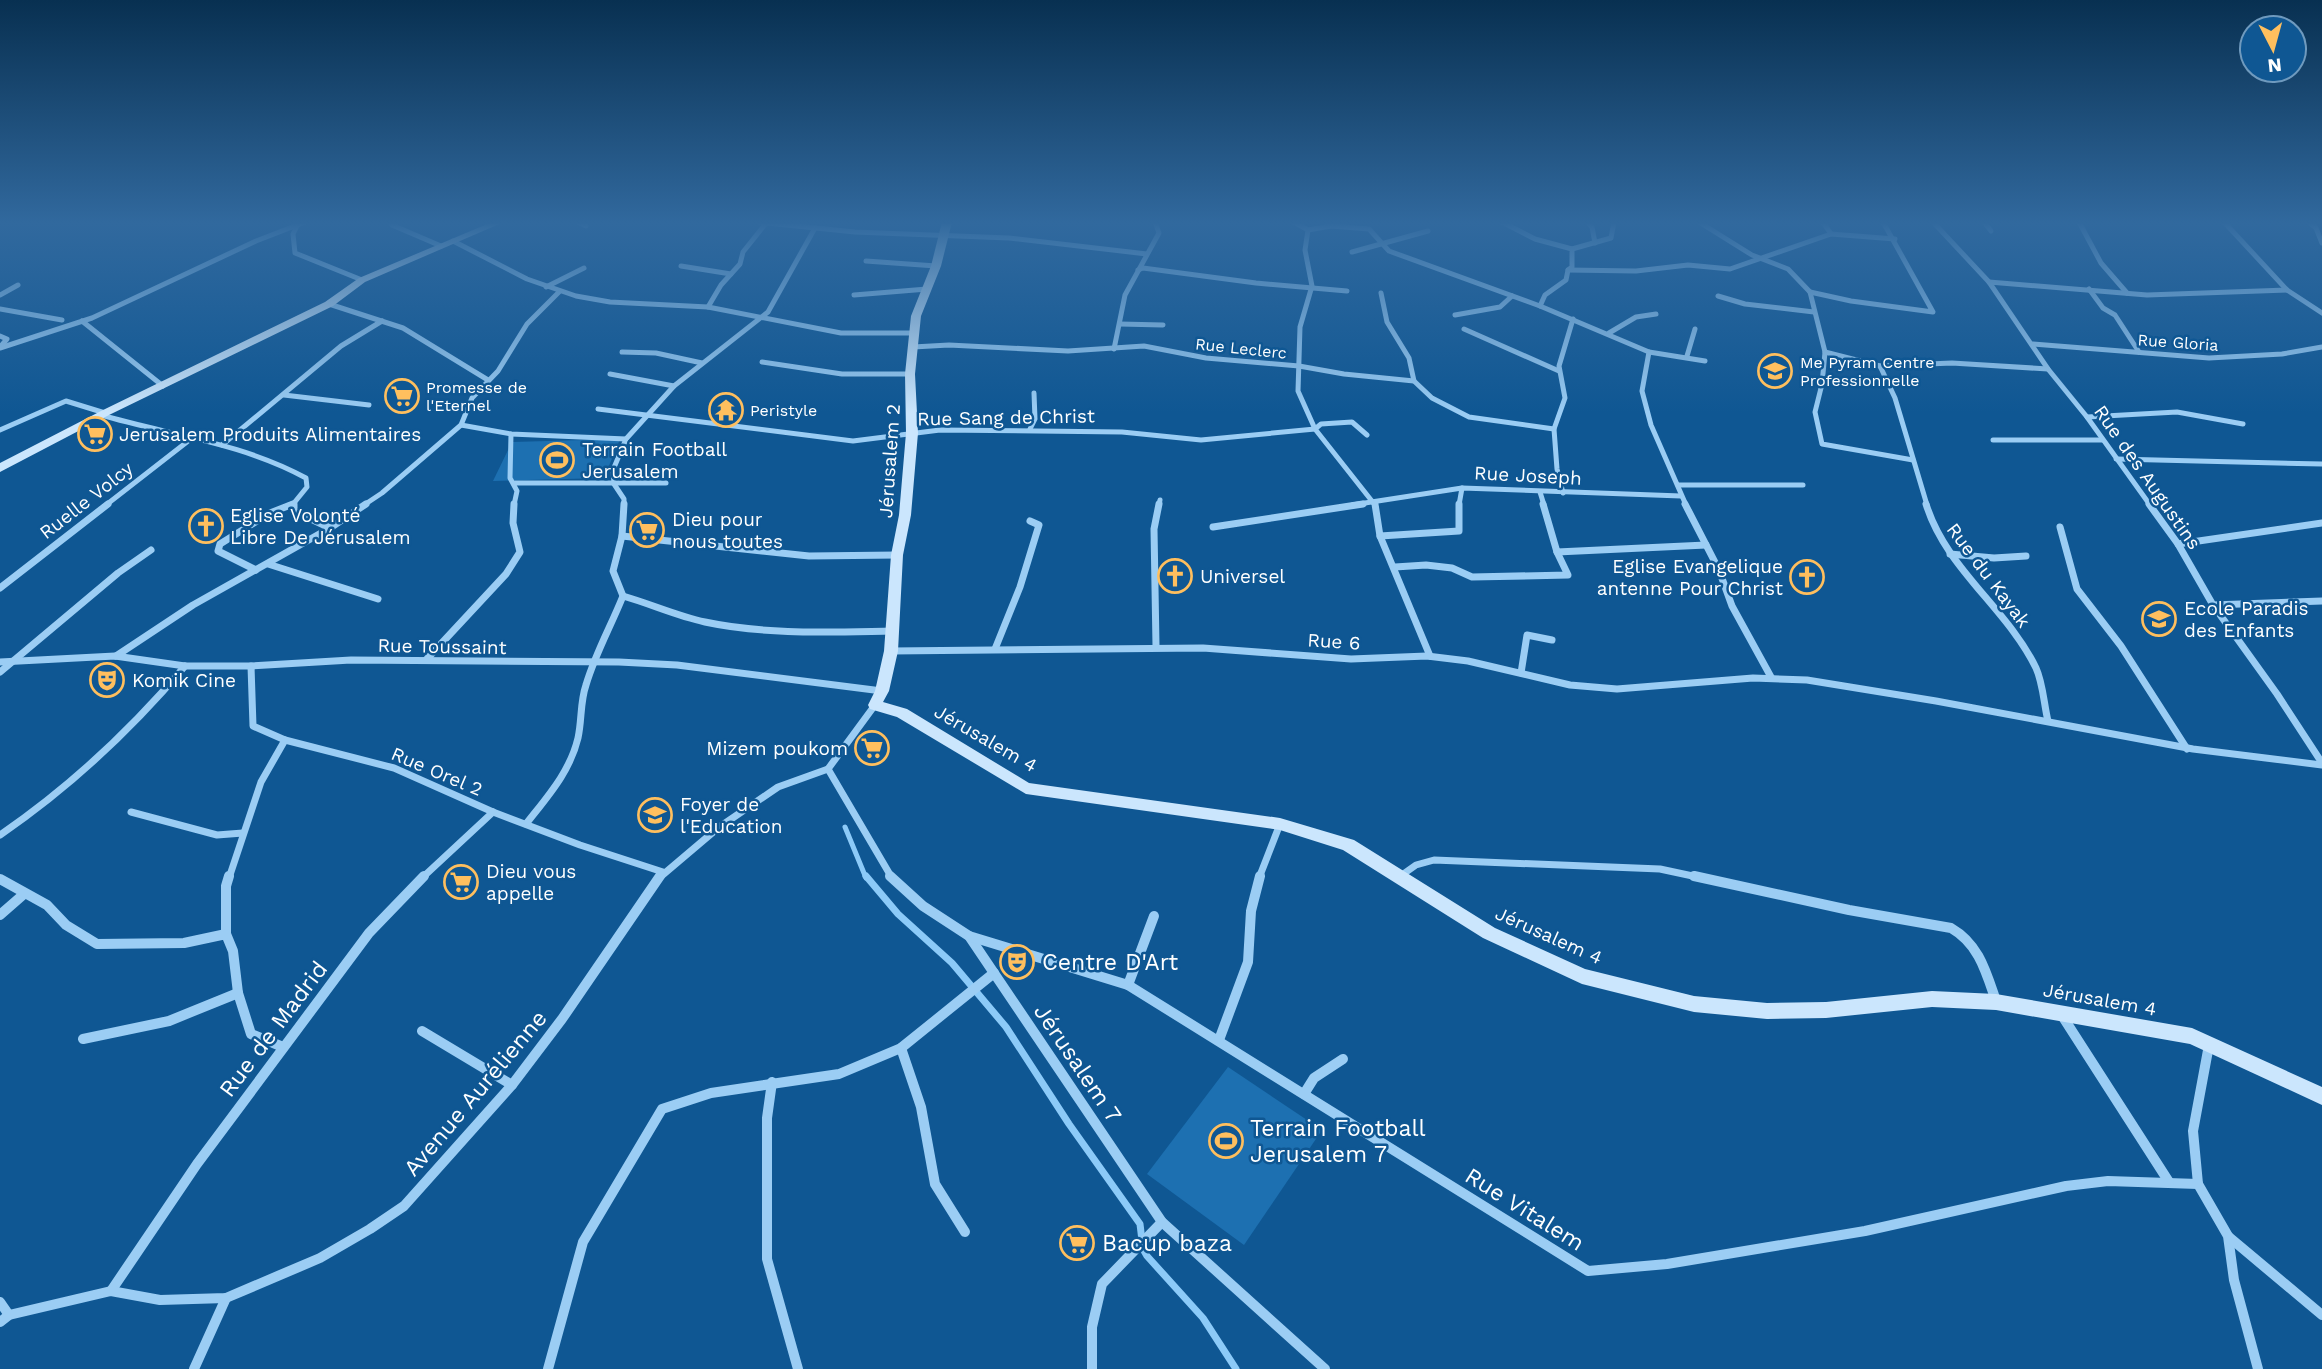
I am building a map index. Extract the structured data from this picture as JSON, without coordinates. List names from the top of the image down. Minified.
{"streets":{"street":["Rue Gloria","Rue Leclerc","Rue Sang de Christ","Jérusalem 2","Rue Joseph","Rue des Augustins","Ruelle Volcy","Rue du Kayak","Rue 6","Rue Toussaint","Jérusalem 4","Rue Orel 2","Rue de Madrid","Jérusalem 7","Avenue Aurélienne","Rue Vitalem"]},"crossings":[["Rue Gloria","Rue des Augustins"],["Rue Leclerc","Jérusalem 2"],["Rue Sang de Christ","Jérusalem 2"],["Jérusalem 2","Rue 6"],["Jérusalem 2","Rue Toussaint"],["Jérusalem 2","Jérusalem 4"],["Rue des Augustins","Rue 6"],["Rue du Kayak","Rue 6"],["Rue Toussaint","Jérusalem 4"],["Rue Toussaint","Rue Orel 2"],["Rue Orel 2","Rue de Madrid"],["Rue Orel 2","Avenue Aurélienne"],["Rue de Madrid","Avenue Aurélienne"],["Jérusalem 7","Avenue Aurélienne"],["Jérusalem 7","Rue Vitalem"]],"places":{"school or university":["Me Pyram Centre Professionnelle","Ecole Paradis des Enfants","Foyer de l'Education"],"supermarket":["Promesse de l'Eternel","Jerusalem Produits Alimentaires","Dieu pour nous toutes","Mizem poukom","Dieu vous appelle","Bacup baza"],"temple":["Peristyle"],"sports":["Terrain Football Jerusalem","Terrain Football Jerusalem 7"],"church":["Eglise Volonté Libre De Jérusalem","Universel","Eglise Evangelique antenne Pour Christ"],"theatre":["Komik Cine","Centre D'Art"]},"north":"bottom"}
